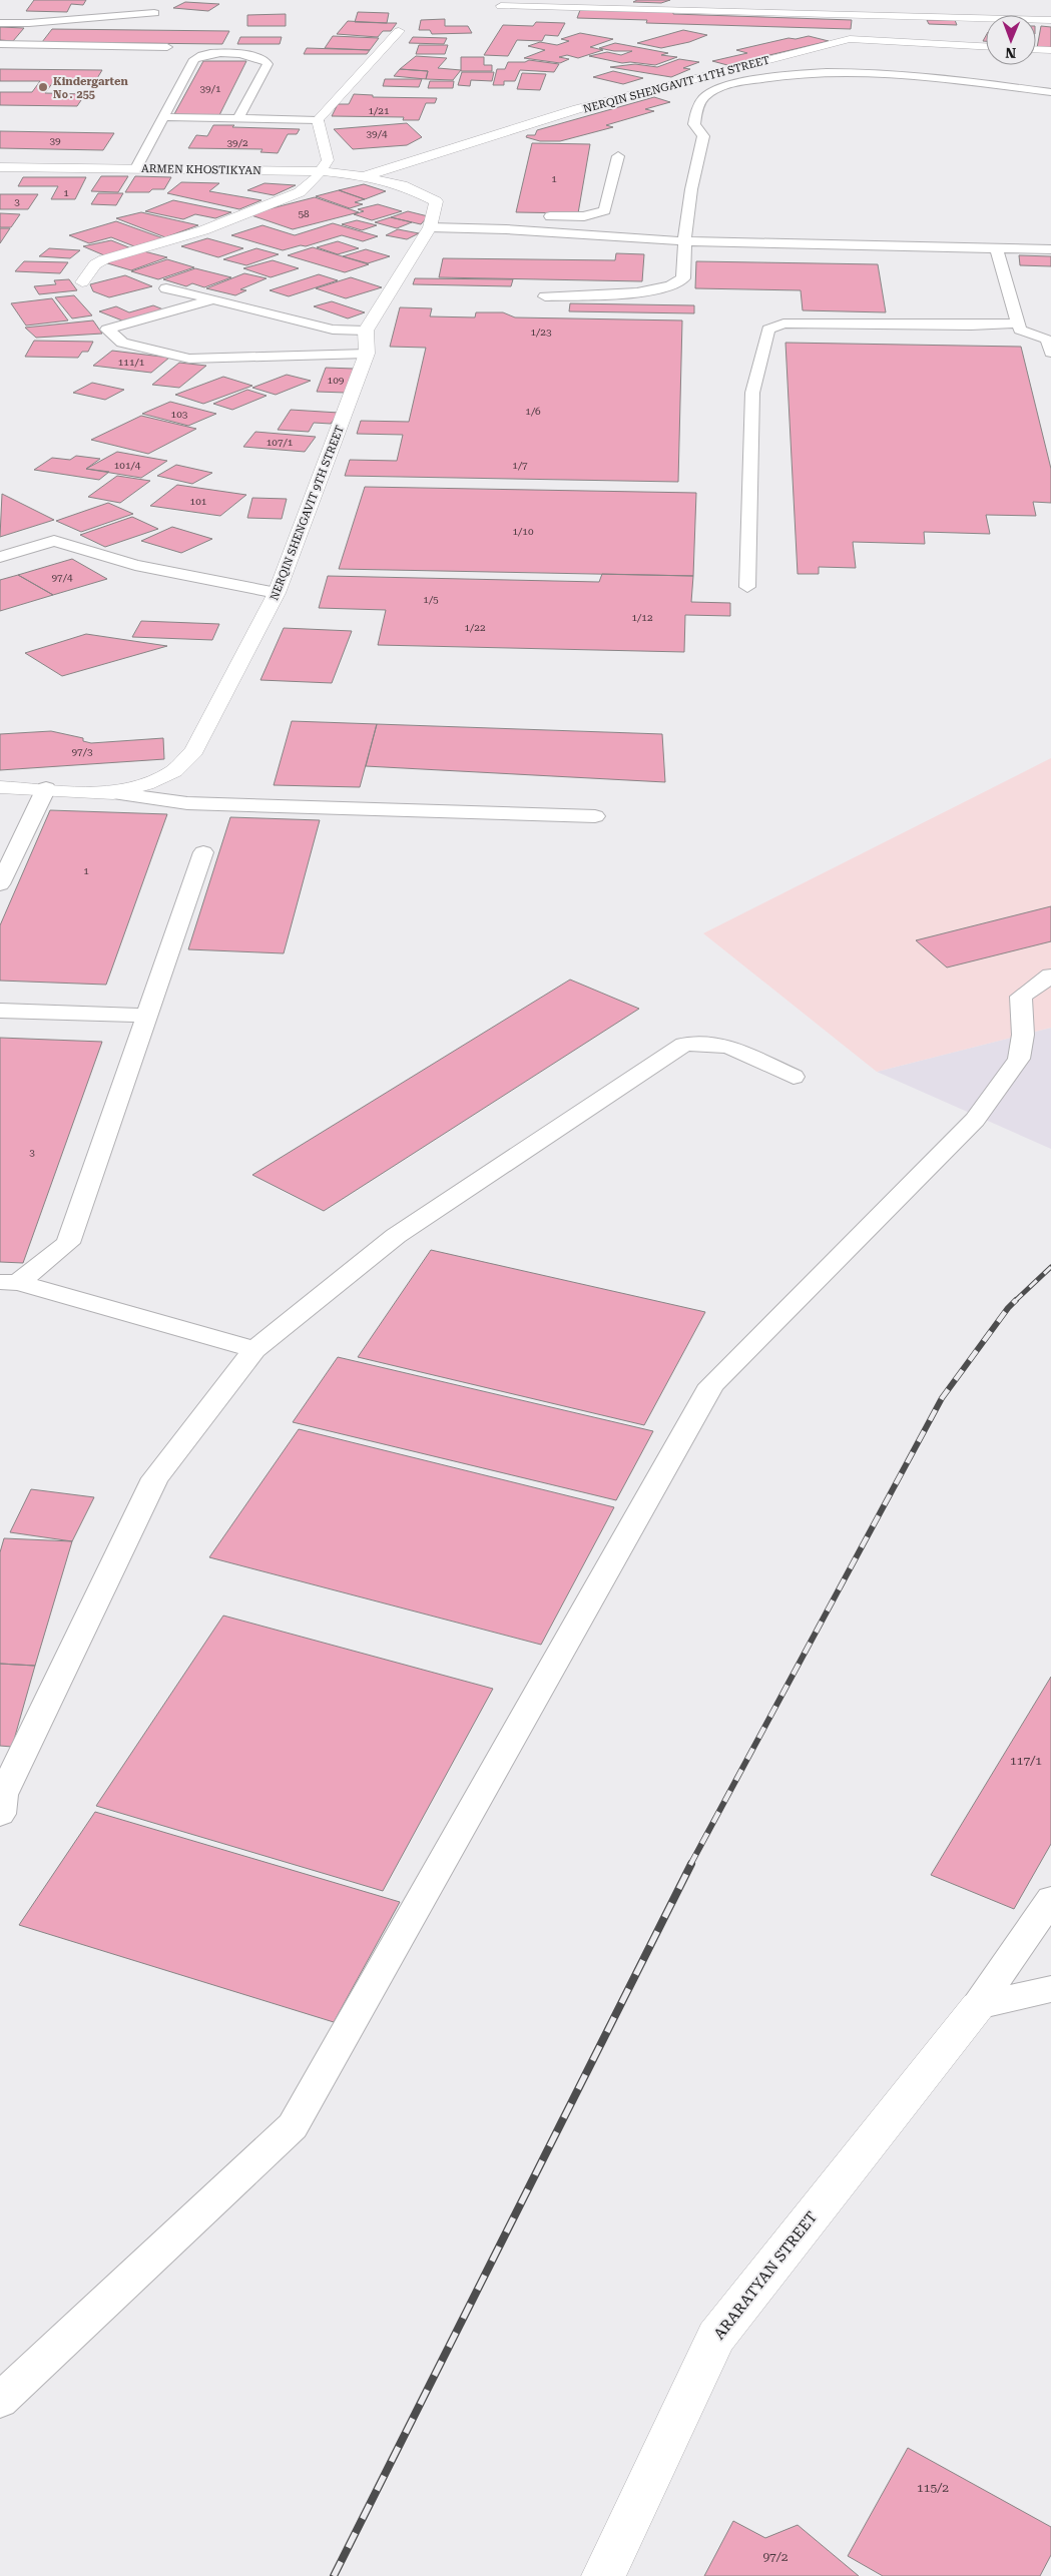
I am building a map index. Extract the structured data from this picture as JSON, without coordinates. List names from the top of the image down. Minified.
{"streets":{"street":["NERQIN SHENGAVIT 11TH STREET","ARMEN KHOSTIKYAN","NERQIN SHENGAVIT 9TH STREET","ARARATYAN STREET"]},"crossings":[["NERQIN SHENGAVIT 11TH STREET","ARMEN KHOSTIKYAN"]],"places":["Kindergarten Nօ․ 255"],"house_numbers":["39/1","1/21","39/4","39","39/2","1","1","3","58","1/23","111/1","109","1/6","103","107/1","101/4","1/7","101","1/10","97/4","1/5","1/12","1/22","97/3","1","3","117/1","115/2","97/2"],"north":"bottom"}
